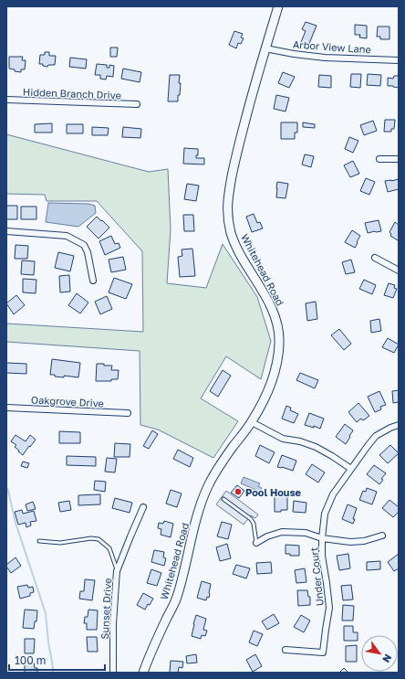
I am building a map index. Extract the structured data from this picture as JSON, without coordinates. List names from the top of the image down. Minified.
{"streets":{"street":["Arbor View Lane","Hidden Branch Drive","Whitehead Road","Oakgrove Drive","Under Court","Sunset Drive"]},"crossings":[["Arbor View Lane","Whitehead Road"]],"places":["Pool House"],"scale_bar":"100 m","north":"bottom right"}
